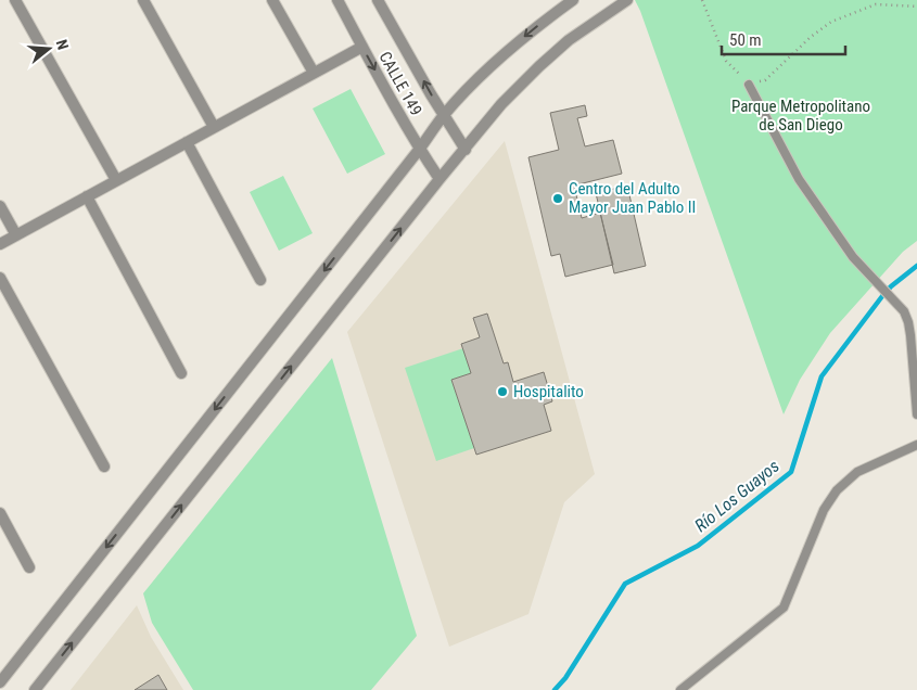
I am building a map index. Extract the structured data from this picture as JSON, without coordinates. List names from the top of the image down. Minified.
{"streets":{"street":["CALLE 149"]},"water":["Río Los Guayos"],"parks":["Parque Metropolitano de San Diego"],"places":["Centro del Adulto Mayor Juan Pablo II","Hospitalito"],"scale_bar":"50 m","north":"right"}
